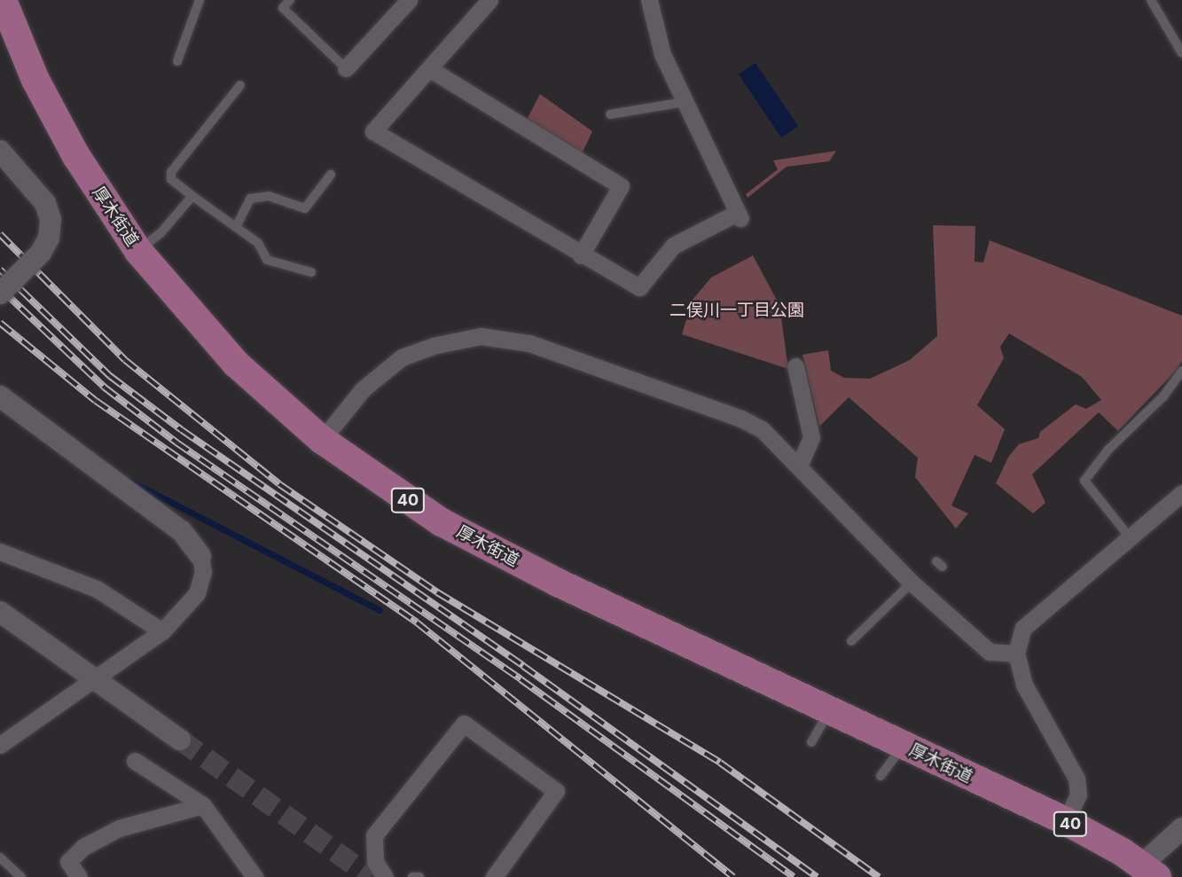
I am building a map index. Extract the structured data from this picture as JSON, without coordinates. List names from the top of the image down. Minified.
{"streets":{"main road":["厚木街道","40"]},"parks":["二俣川一丁目公園"]}
